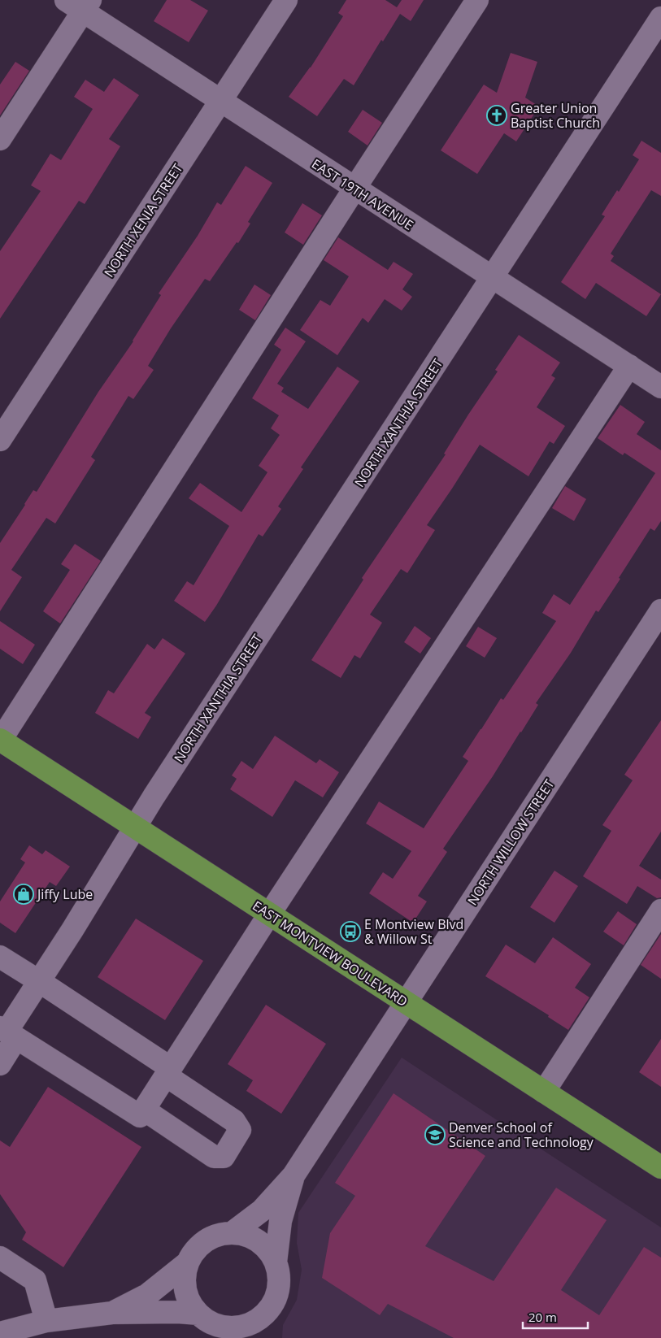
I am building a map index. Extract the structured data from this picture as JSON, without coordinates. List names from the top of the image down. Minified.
{"streets":{"main road":["EAST MONTVIEW BOULEVARD"],"street":["EAST 19TH AVENUE","NORTH XENIA STREET","NORTH XANTHIA STREET","NORTH WILLOW STREET"]},"crossings":[["EAST 19TH AVENUE","NORTH XENIA STREET"],["EAST 19TH AVENUE","NORTH XANTHIA STREET"],["NORTH XANTHIA STREET","EAST MONTVIEW BOULEVARD"],["NORTH WILLOW STREET","EAST MONTVIEW BOULEVARD"]],"places":{"church":["Greater Union Baptist Church"],"shop":["Jiffy Lube"],"bus stop":["E Montview Blvd & Willow St"],"school or university":["Denver School of Science and Technology"]},"scale_bar":"20 m"}
